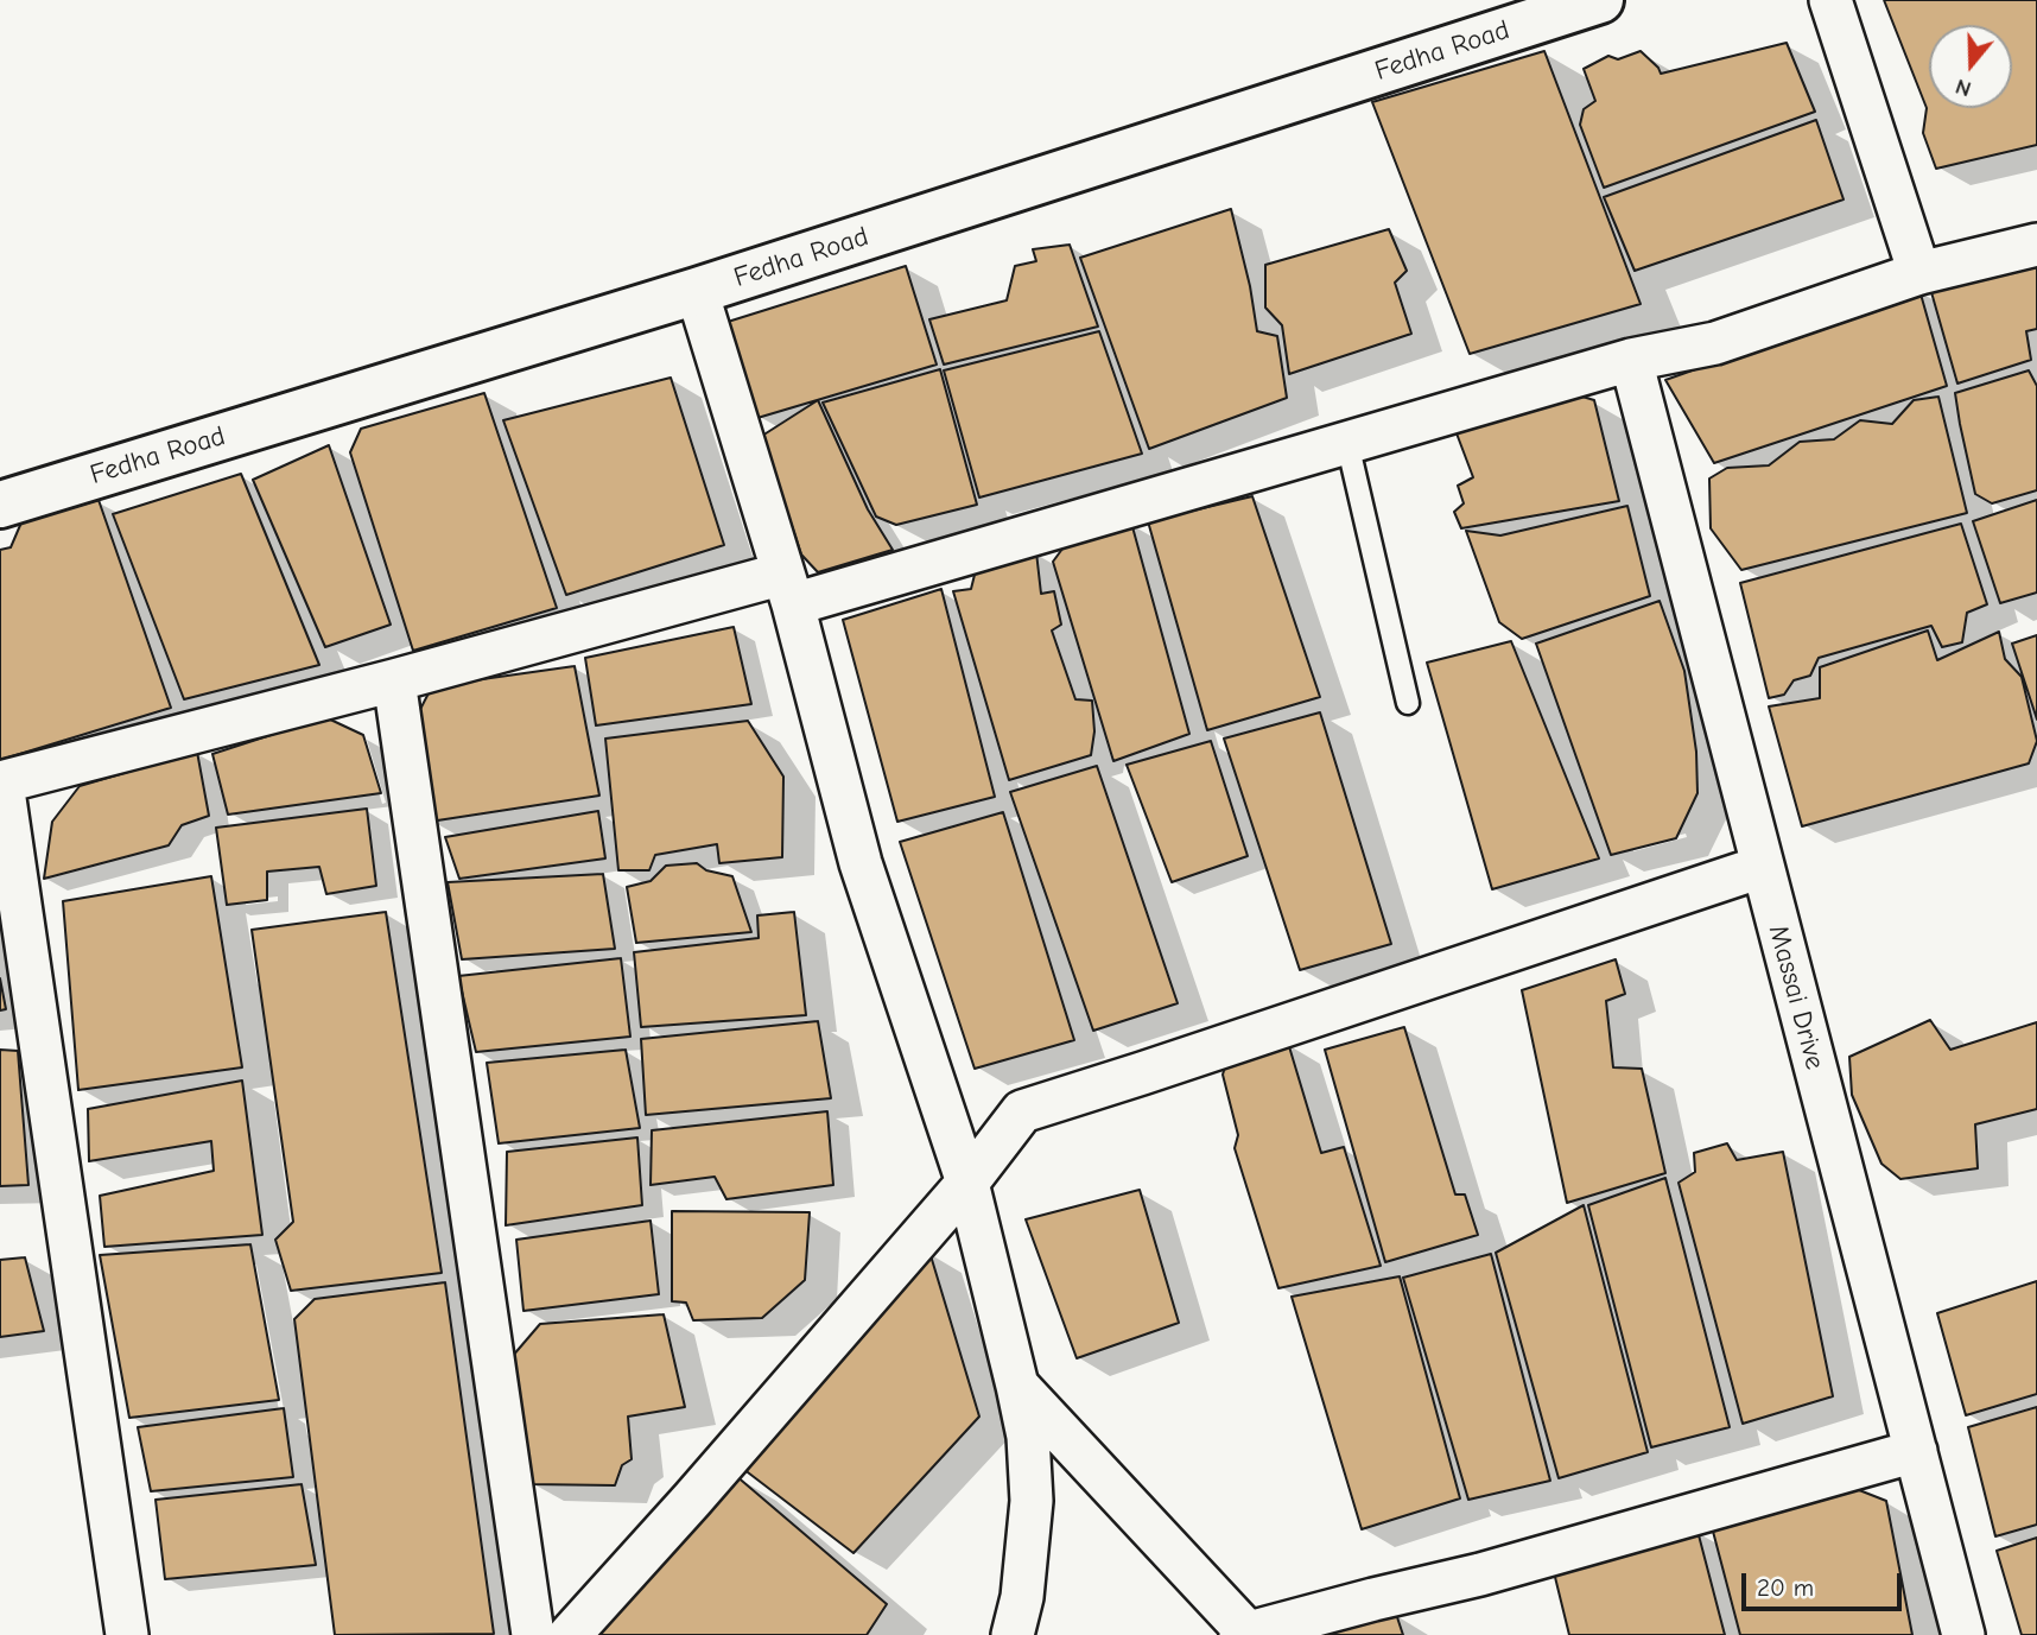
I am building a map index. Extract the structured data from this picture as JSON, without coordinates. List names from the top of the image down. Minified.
{"streets":{"street":["Fedha Road","Massai Drive"]},"scale_bar":"20 m","north":"bottom"}
